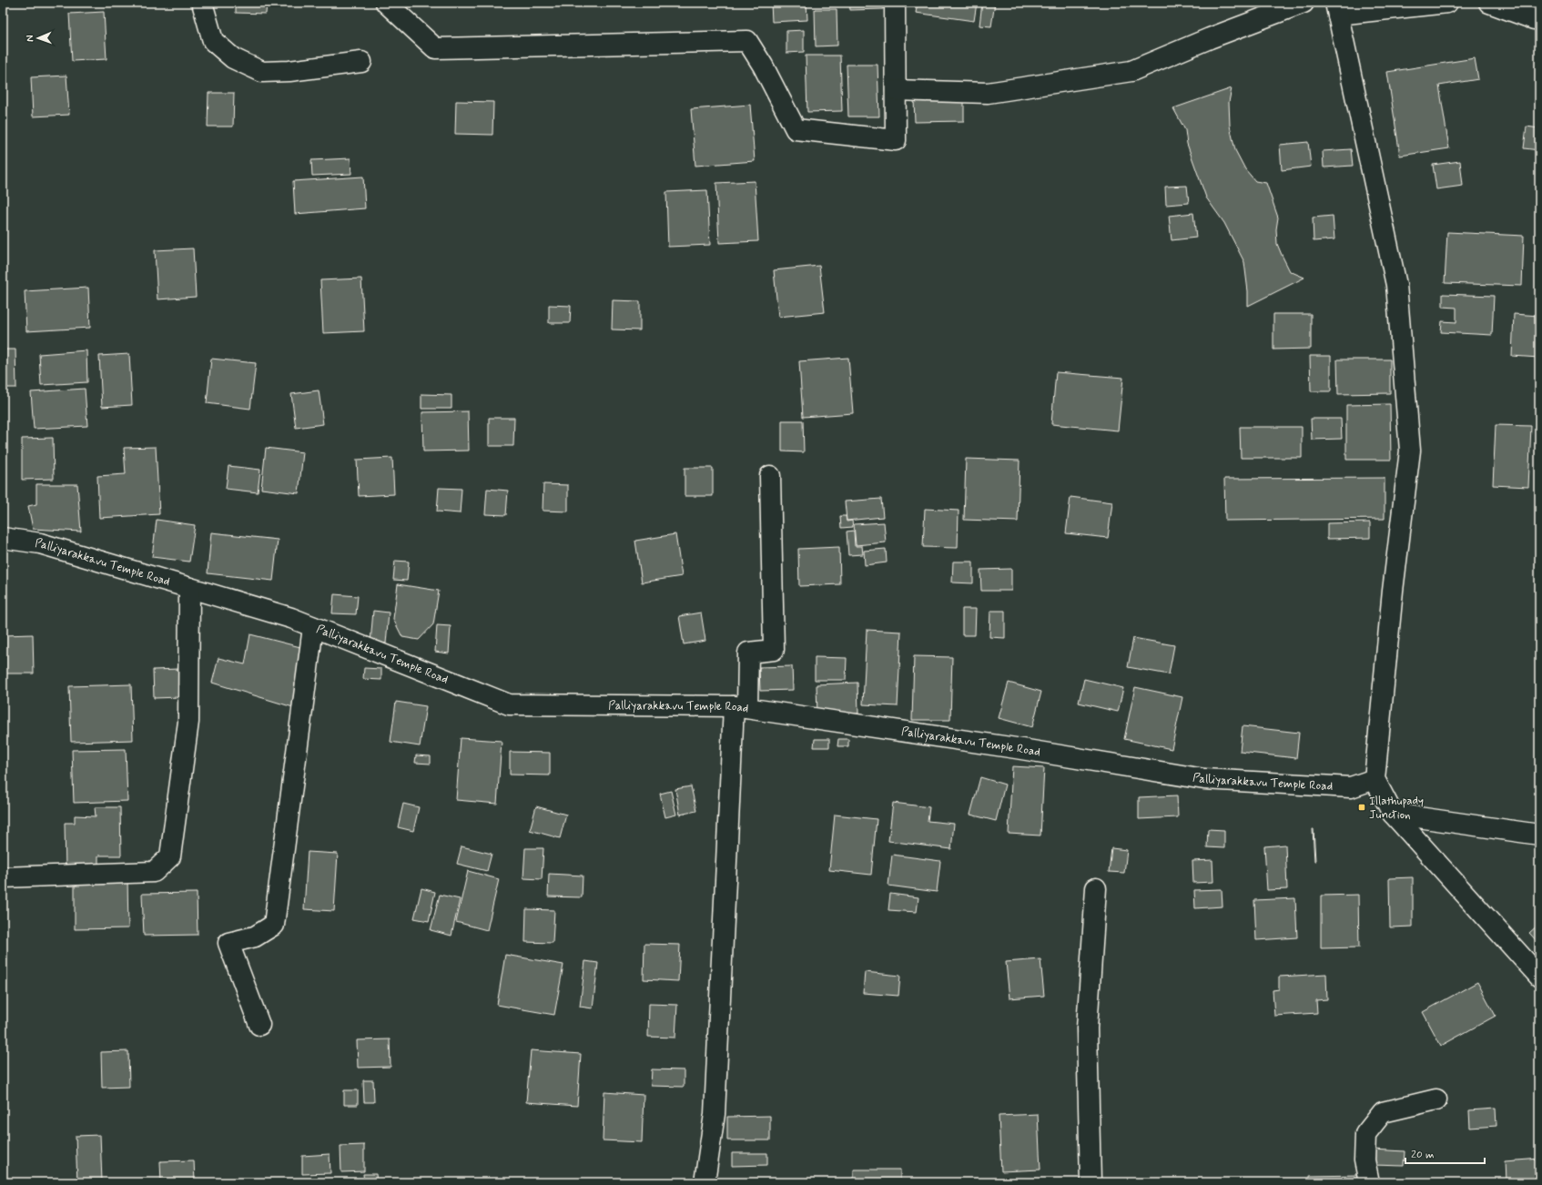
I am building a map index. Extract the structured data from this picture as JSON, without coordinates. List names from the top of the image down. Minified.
{"streets":{"street":["Palliyarakkavu Temple Road"]},"places":{"transit":["Illathupady Junction"]},"scale_bar":"20 m","north":"left"}
